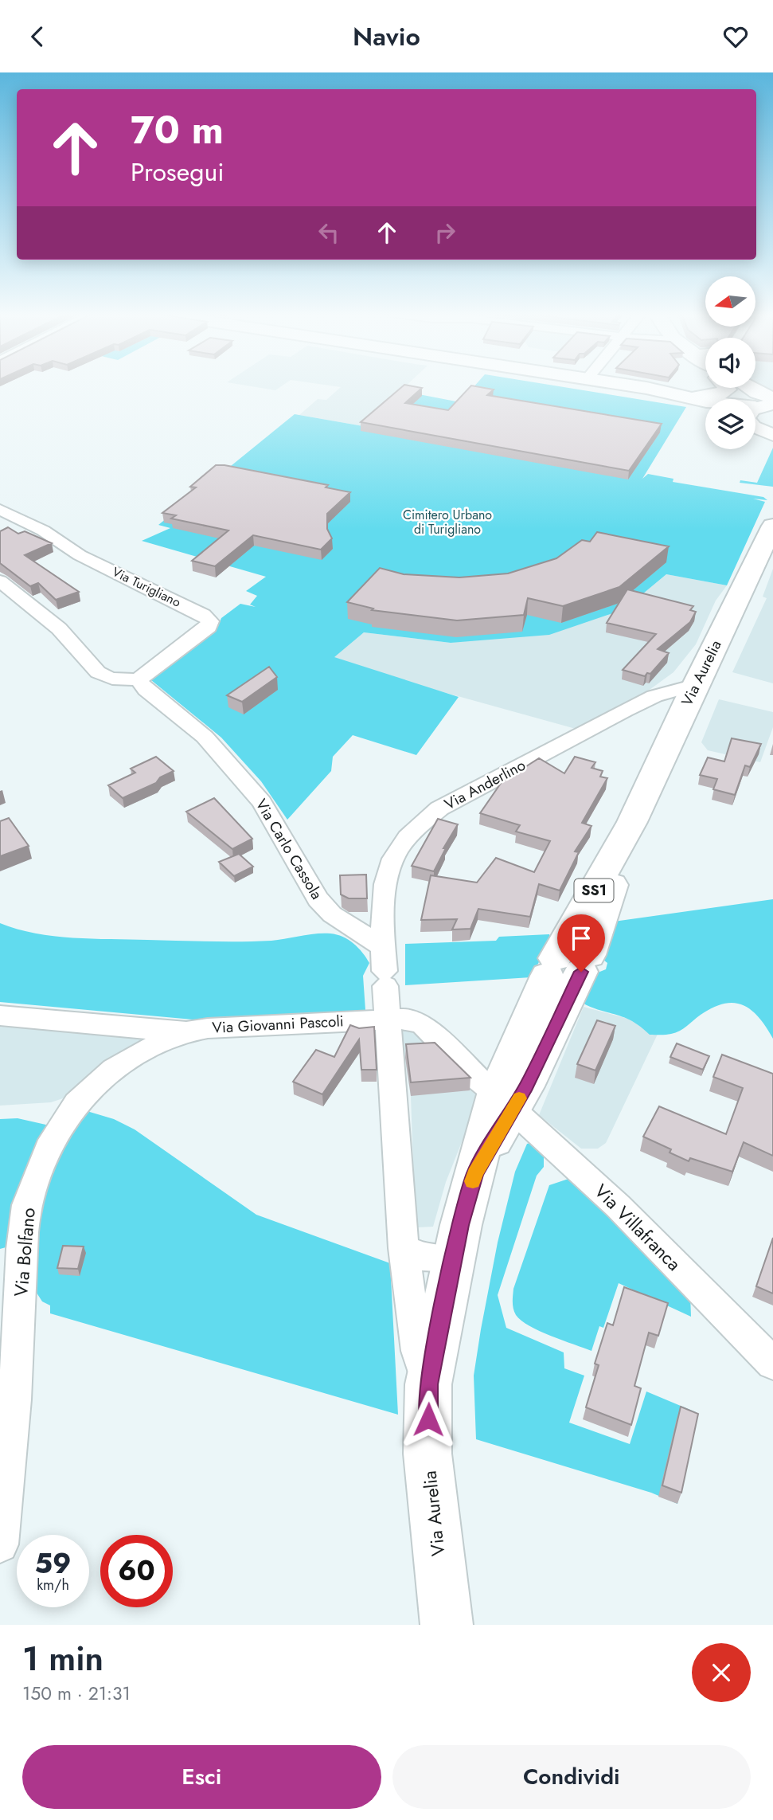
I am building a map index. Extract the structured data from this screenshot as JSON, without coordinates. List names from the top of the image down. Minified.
{"streets":{"main road":["Via Aurelia","SS1"],"street":["Via Turigliano","Via Anderlino","Via Carlo Cassola","Via Giovanni Pascoli","Via Villafranca","Via Bolfano"]},"crossings":[["Via Turigliano","Via Carlo Cassola"],["Via Aurelia","Via Anderlino"],["Via Aurelia","Via Giovanni Pascoli"],["Via Aurelia","Via Villafranca"],["Via Anderlino","Via Carlo Cassola"],["Via Anderlino","Via Giovanni Pascoli"],["Via Giovanni Pascoli","Via Villafranca"],["Via Giovanni Pascoli","Via Bolfano"]],"parks":["Cimitero Urbano di Turigliano"],"north":"left","page":{"header":"Navio","turn":["70 m","Prosegui"],"speed":"59 km/h","limit":"60","heading":["1 min","150 m · 21:31"],"buttons":["Esci","Condividi"]}}
